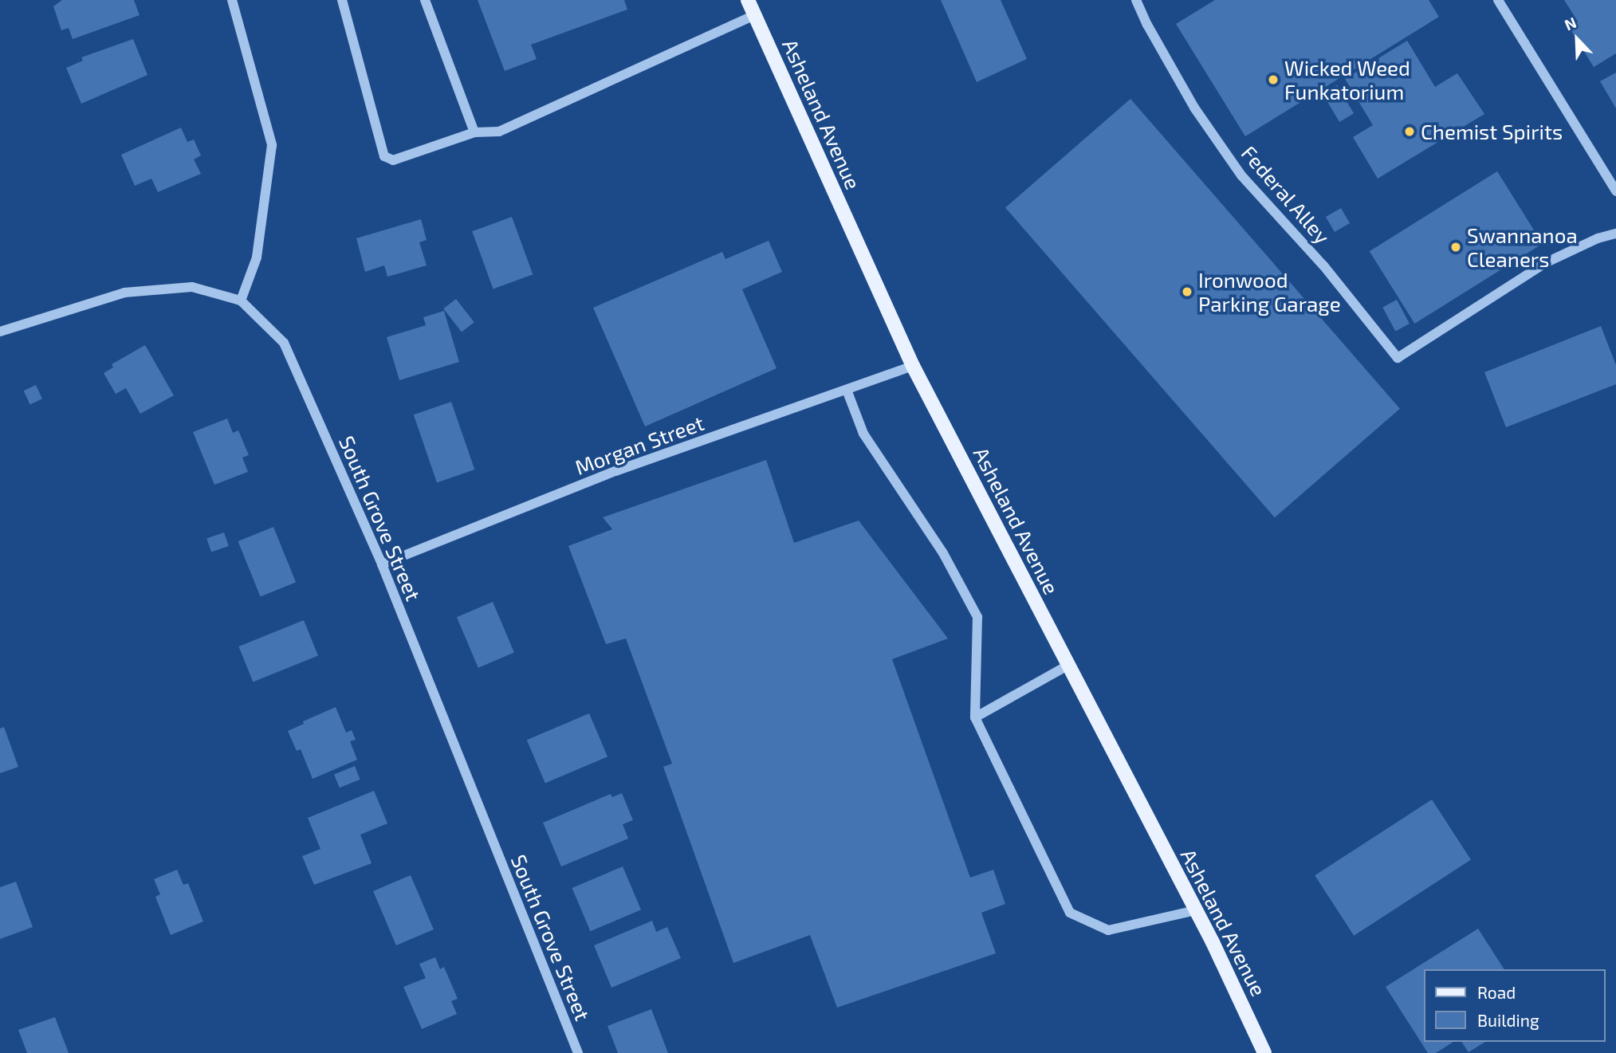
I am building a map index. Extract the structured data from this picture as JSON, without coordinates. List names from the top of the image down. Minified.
{"streets":{"main road":["Asheland Avenue"],"street":["Federal Alley","Morgan Street","South Grove Street"]},"crossings":[["Asheland Avenue","Morgan Street"],["Morgan Street","South Grove Street"]],"places":["Wicked Weed Funkatorium","Chemist Spirits","Swannanoa Cleaners","Ironwood Parking Garage"],"legend":["Road","Building"],"north":"top left"}
